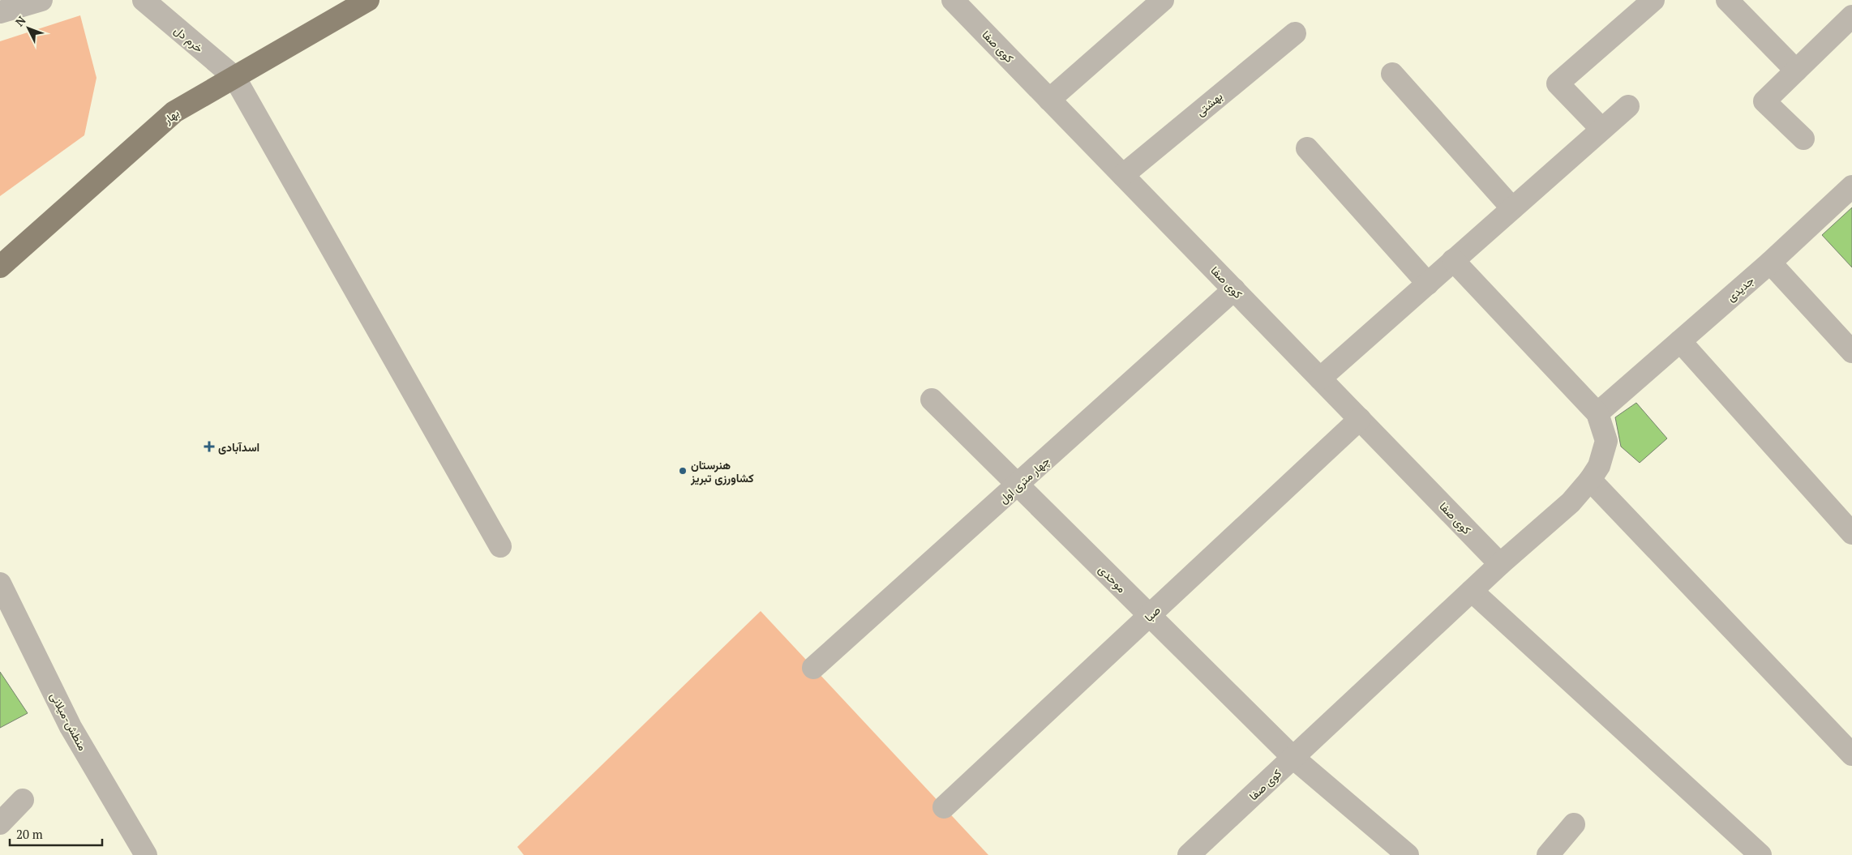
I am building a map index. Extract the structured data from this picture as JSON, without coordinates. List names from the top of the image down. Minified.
{"streets":{"main road":["بهار"],"street":["خرم دل","کوی صفا","بهشتی","جدیدی","چهار متری اول","موحدی","صبا","منطش-میلانی"]},"crossings":[["خرم دل","بهار"],["کوی صفا","بهشتی"],["کوی صفا","جدیدی"],["کوی صفا","چهار متری اول"],["کوی صفا","موحدی"],["کوی صفا","صبا"],["چهار متری اول","موحدی"],["موحدی","صبا"]],"places":{"health":["اسدآبادی"],"other":["هنرستان کشاورزی تبریز"]},"scale_bar":"20 m","north":"top left"}
